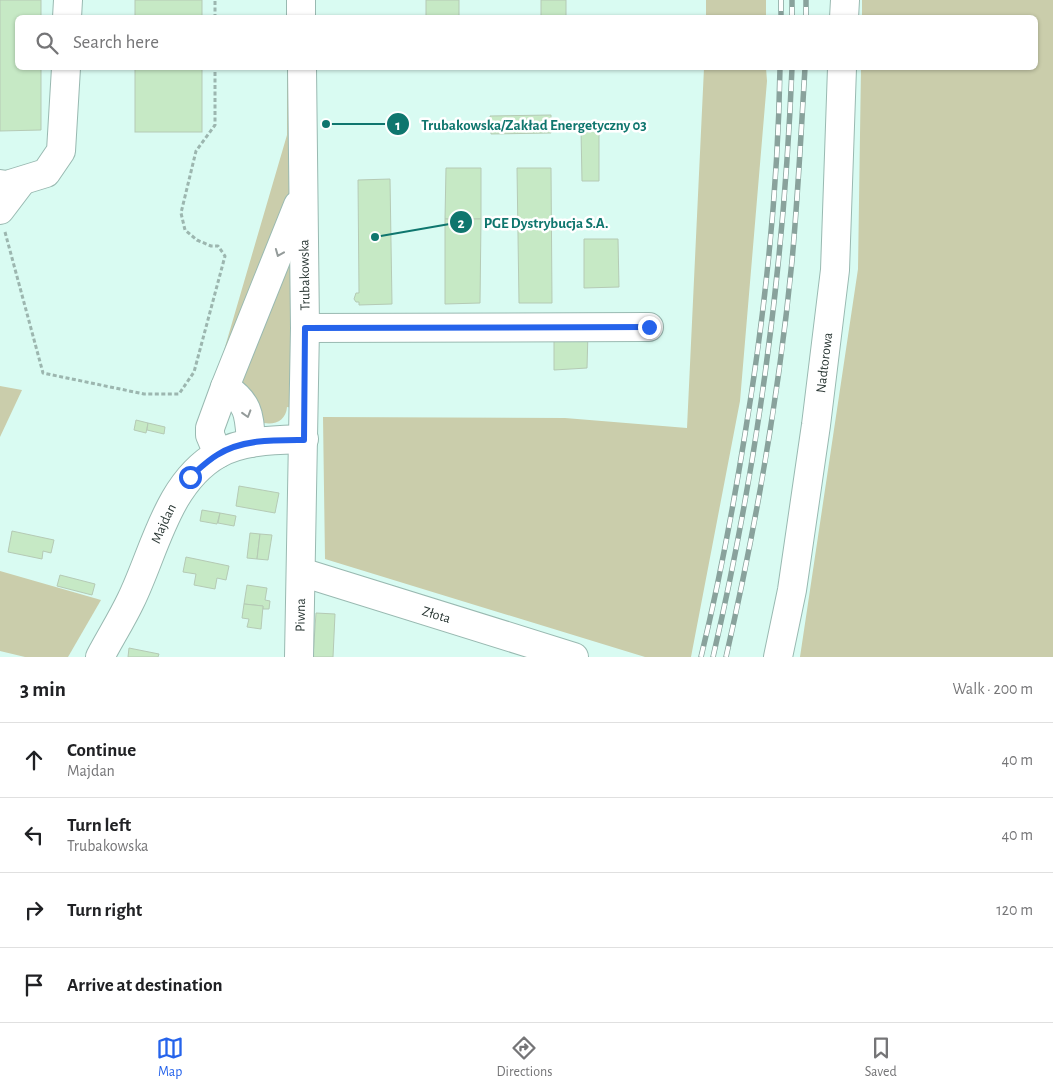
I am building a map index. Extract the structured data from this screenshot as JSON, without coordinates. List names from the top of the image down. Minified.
{"streets":{"street":["Trubakowska","Nadtorowa","Majdan","Piwna","Złota"]},"crossings":[["Trubakowska","Majdan"],["Trubakowska","Piwna"],["Trubakowska","Złota"],["Piwna","Złota"]],"places":["Trubakowska/Zakład Energetyczny 03","PGE Dystrybucja S.A."],"page":{"search":"Search here","heading":["3 min","Walk · 200 m"],"list":[["Continue","Majdan","40 m"],["Turn left","Trubakowska","40 m"],["Turn right","120 m"],"Arrive at destination"],"nav":["Map","Directions","Saved"]}}
